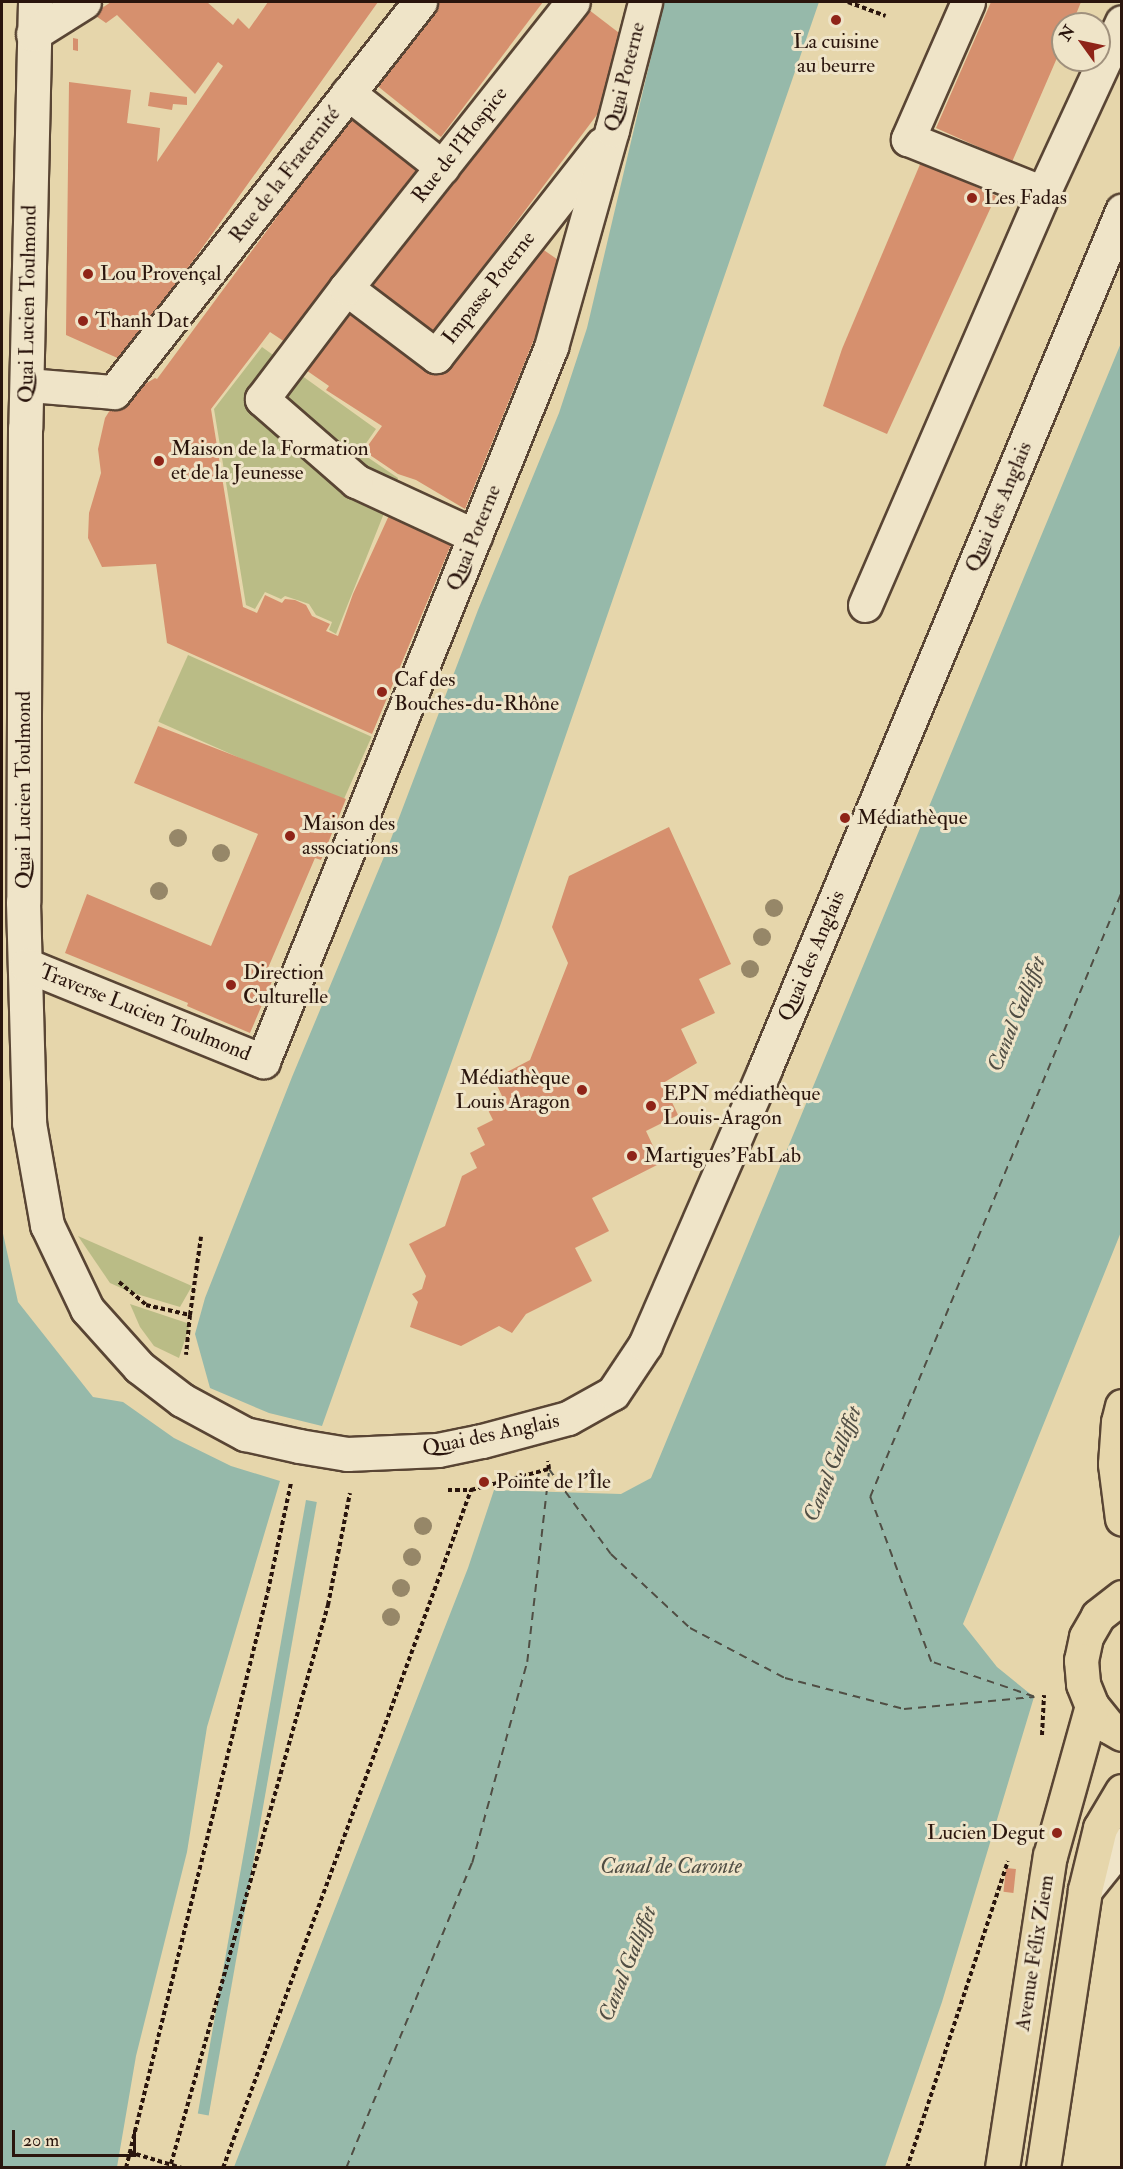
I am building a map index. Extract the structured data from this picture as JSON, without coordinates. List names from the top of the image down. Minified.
{"streets":{"main road":["Avenue Félix Ziem"],"street":["Quai Poterne","Rue de l'Hospice","Rue de la Fraternité","Impasse Poterne","Quai Lucien Toulmond","Quai des Anglais","Traverse Lucien Toulmond"]},"crossings":[["Quai Poterne","Rue de l'Hospice"],["Quai Poterne","Impasse Poterne"],["Quai Poterne","Traverse Lucien Toulmond"],["Rue de l'Hospice","Impasse Poterne"],["Rue de la Fraternité","Quai Lucien Toulmond"],["Quai Lucien Toulmond","Quai des Anglais"],["Quai Lucien Toulmond","Traverse Lucien Toulmond"]],"water":["Canal Galliffet","Canal de Caronte"],"places":["La cuisine au beurre","Les Fadas","Lou Provençal","Thanh Dat","Maison de la Formation et de la Jeunesse","Caf des Bouches-du-Rhône","Médiathèque","Maison des associations","Direction Culturelle","Médiathèque Louis Aragon","EPN médiathèque Louis-Aragon","Martigues'FabLab","Pointe de l'Île","Lucien Degut"],"scale_bar":"20 m","north":"top left"}
